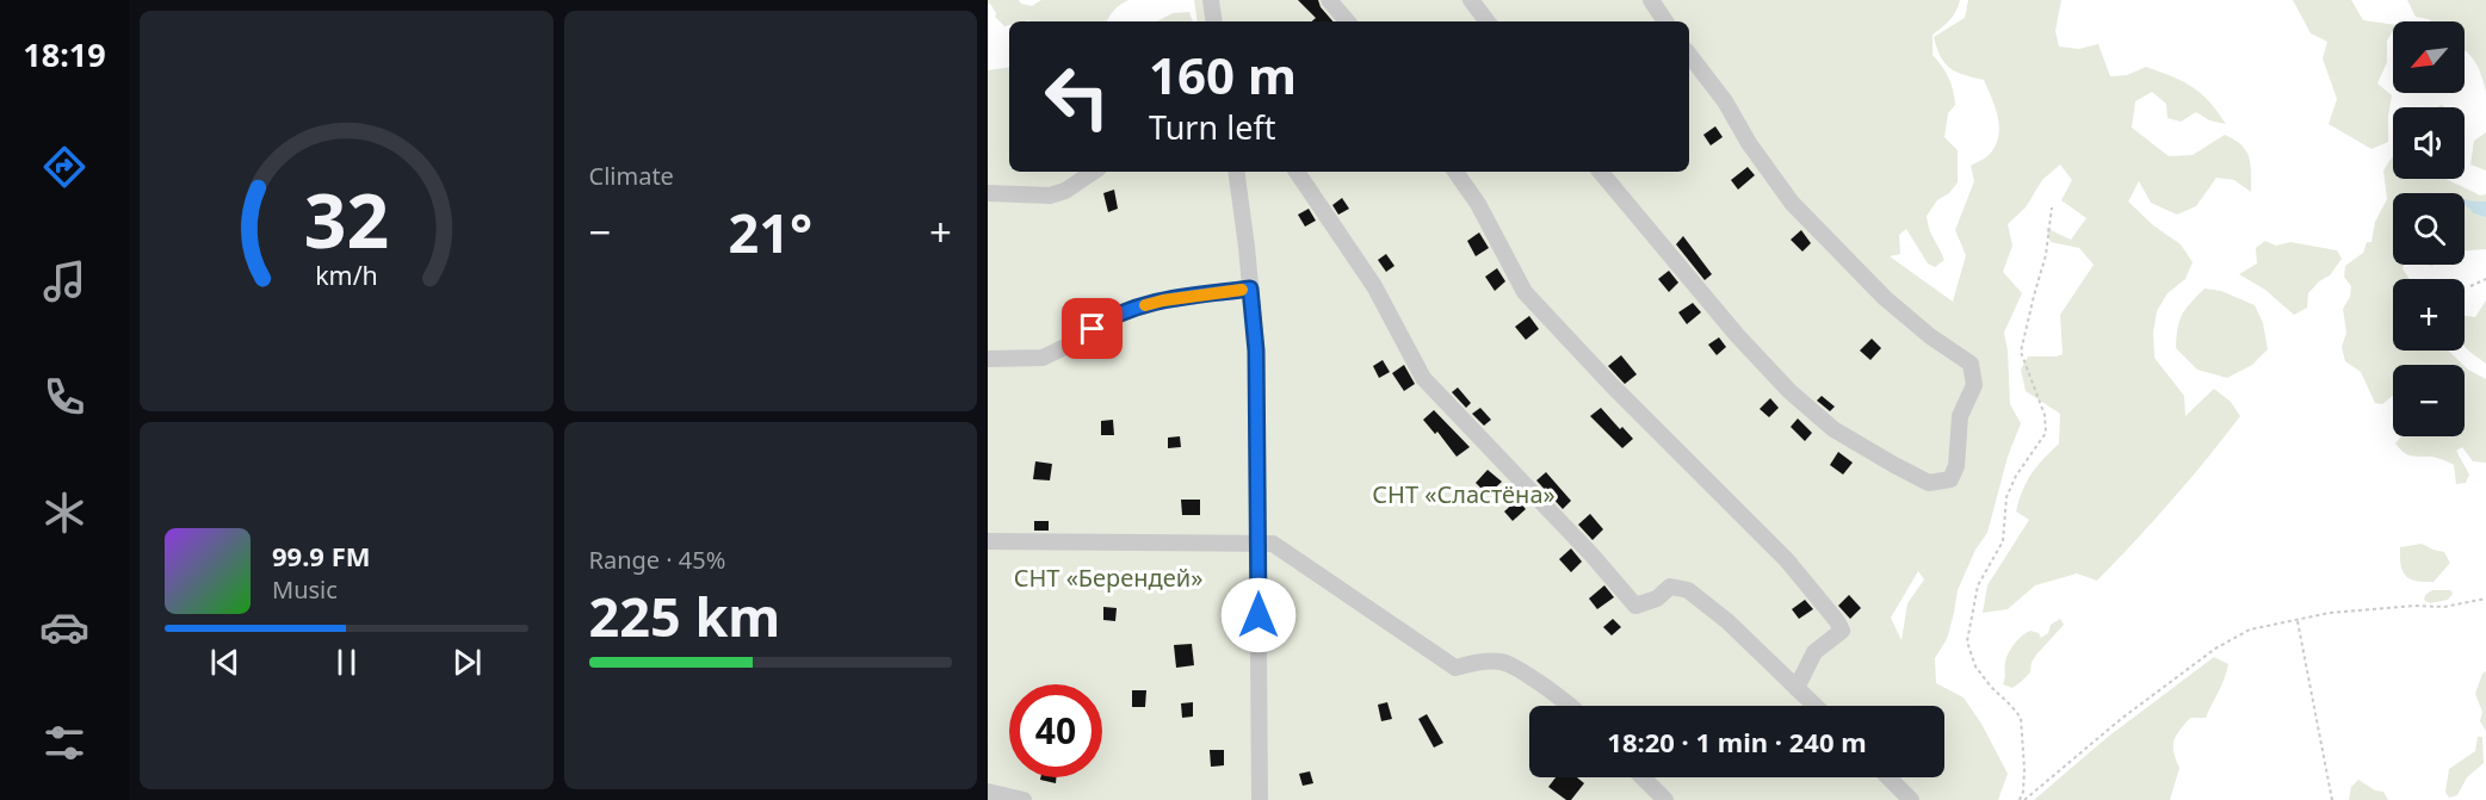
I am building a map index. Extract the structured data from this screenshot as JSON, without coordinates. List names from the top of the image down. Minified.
{"parks":["СНТ «Сластёна»","СНТ «Берендей»"],"north":"bottom left","page":{"tabs":"18:19","tile":["Climate",["Range · 45%","225 km"]],"map_buttons":["+","−"],"turn":["160 m","Turn left"],"heat":["−","21°","+"],"song":["99.9 FM","Music"],"limit":"40","trip":"18:20 · 1 min · 240 m","gauge":["32","km/h"]}}
